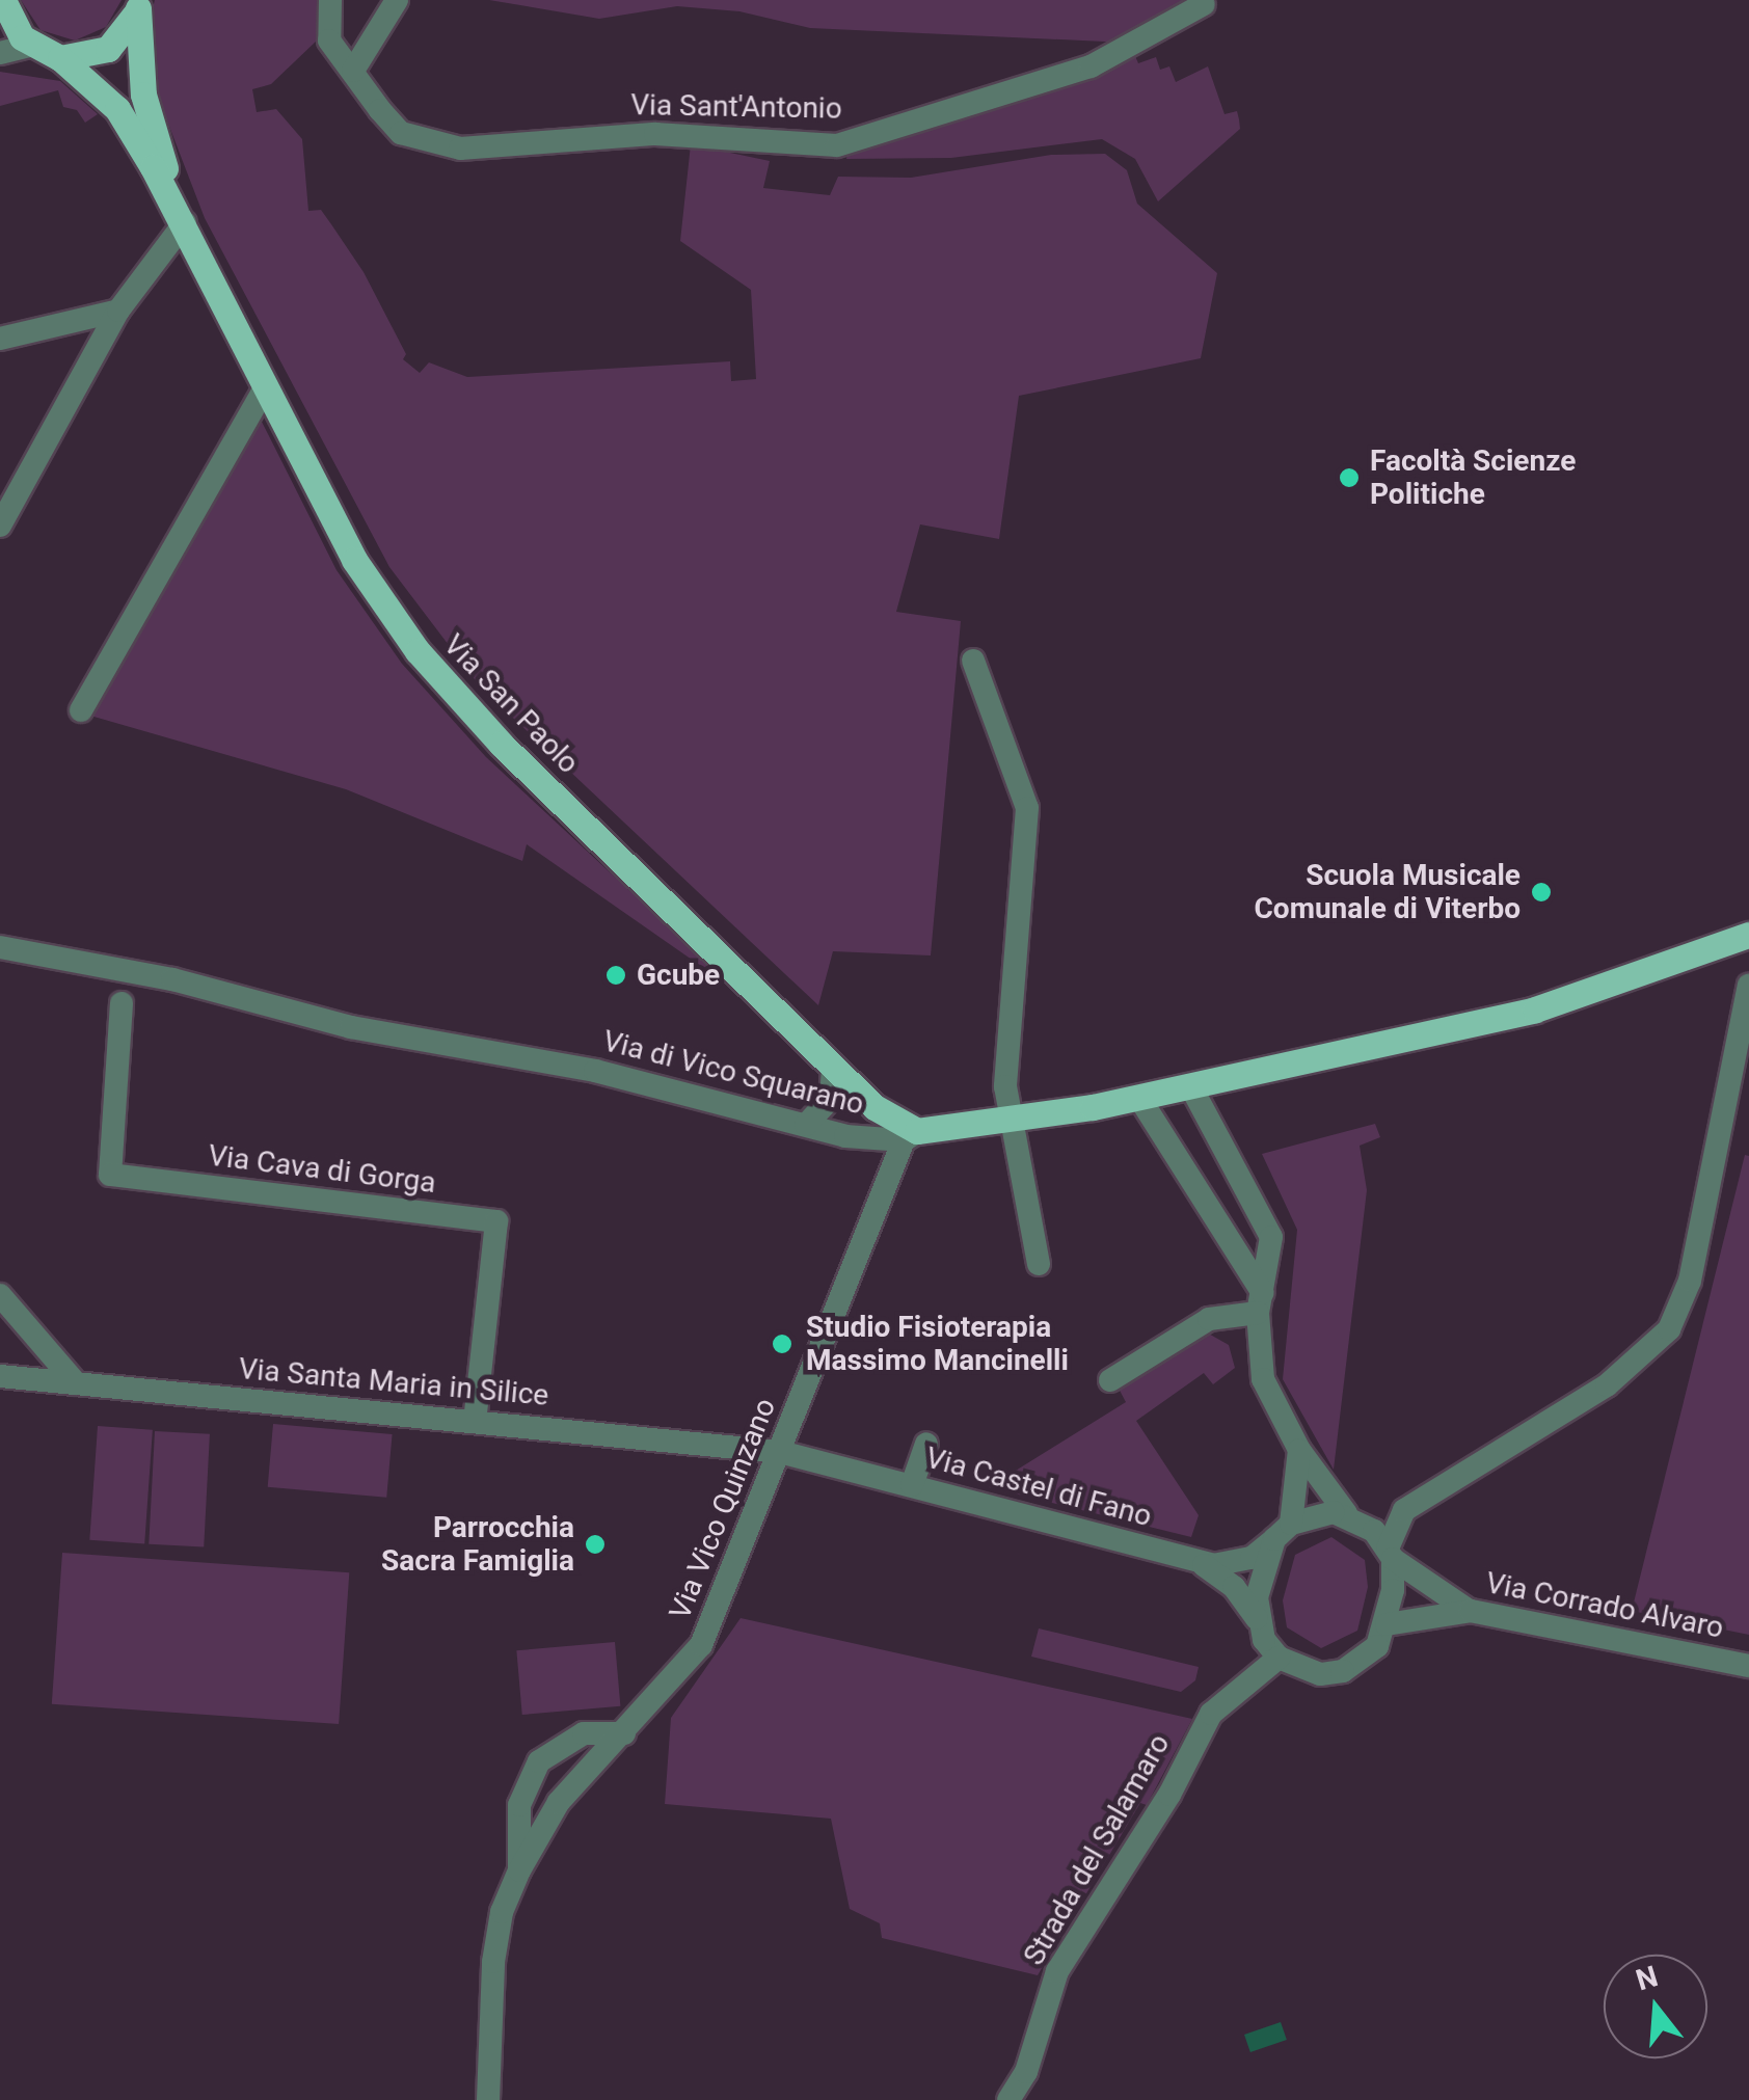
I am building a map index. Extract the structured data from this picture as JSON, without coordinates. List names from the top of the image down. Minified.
{"streets":{"main road":["Via San Paolo","Via di Vico Squarano"],"street":["Via Sant'Antonio","Via Cava di Gorga","Via Santa Maria in Silice","Via Castel di Fano","Via Vico Quinzano","Via Corrado Alvaro","Strada del Salamaro"]},"crossings":[["Via San Paolo","Via di Vico Squarano"],["Via San Paolo","Via Vico Quinzano"],["Via di Vico Squarano","Via Vico Quinzano"],["Via Cava di Gorga","Via Santa Maria in Silice"],["Via Santa Maria in Silice","Via Castel di Fano"],["Via Santa Maria in Silice","Via Vico Quinzano"],["Via Castel di Fano","Via Vico Quinzano"],["Via Castel di Fano","Via Corrado Alvaro"],["Via Castel di Fano","Strada del Salamaro"],["Via Corrado Alvaro","Strada del Salamaro"]],"places":["Facoltà Scienze Politiche","Scuola Musicale Comunale di Viterbo","Gcube","Studio Fisioterapia Massimo Mancinelli","Parrocchia Sacra Famiglia"],"north":"top"}
